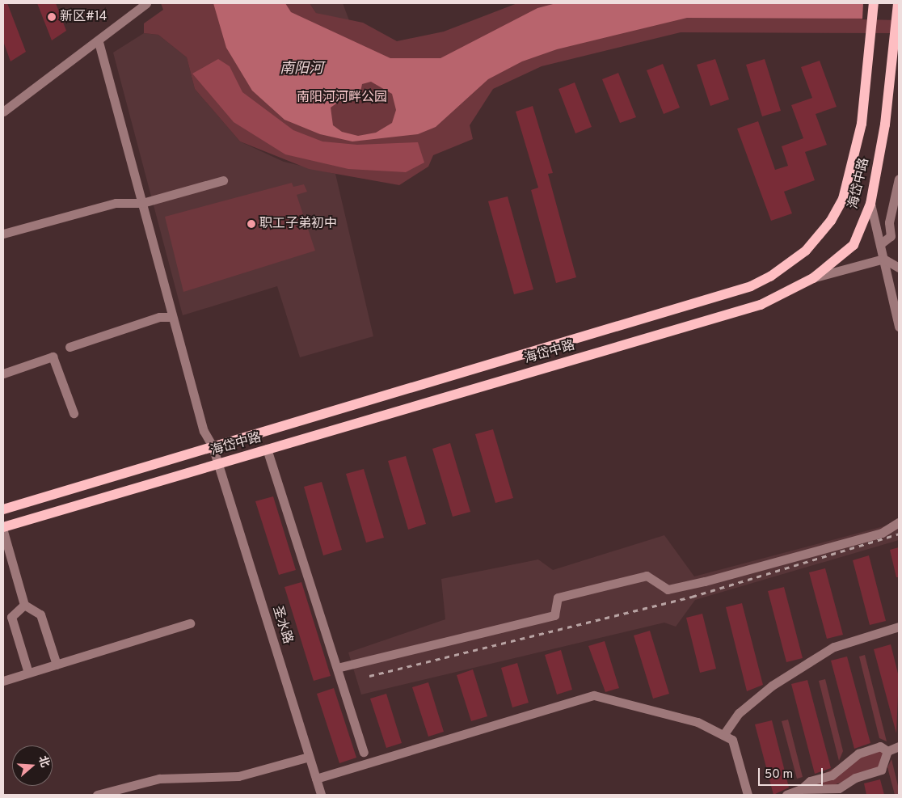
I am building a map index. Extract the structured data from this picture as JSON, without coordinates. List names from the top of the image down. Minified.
{"streets":{"main road":["海岱中路"],"street":["圣水路"]},"crossings":[["海岱中路","圣水路"]],"water":["南阳河"],"parks":["南阳河河畔公园"],"places":["新区#14","职工子弟初中"],"scale_bar":"50 m","north":"right"}
